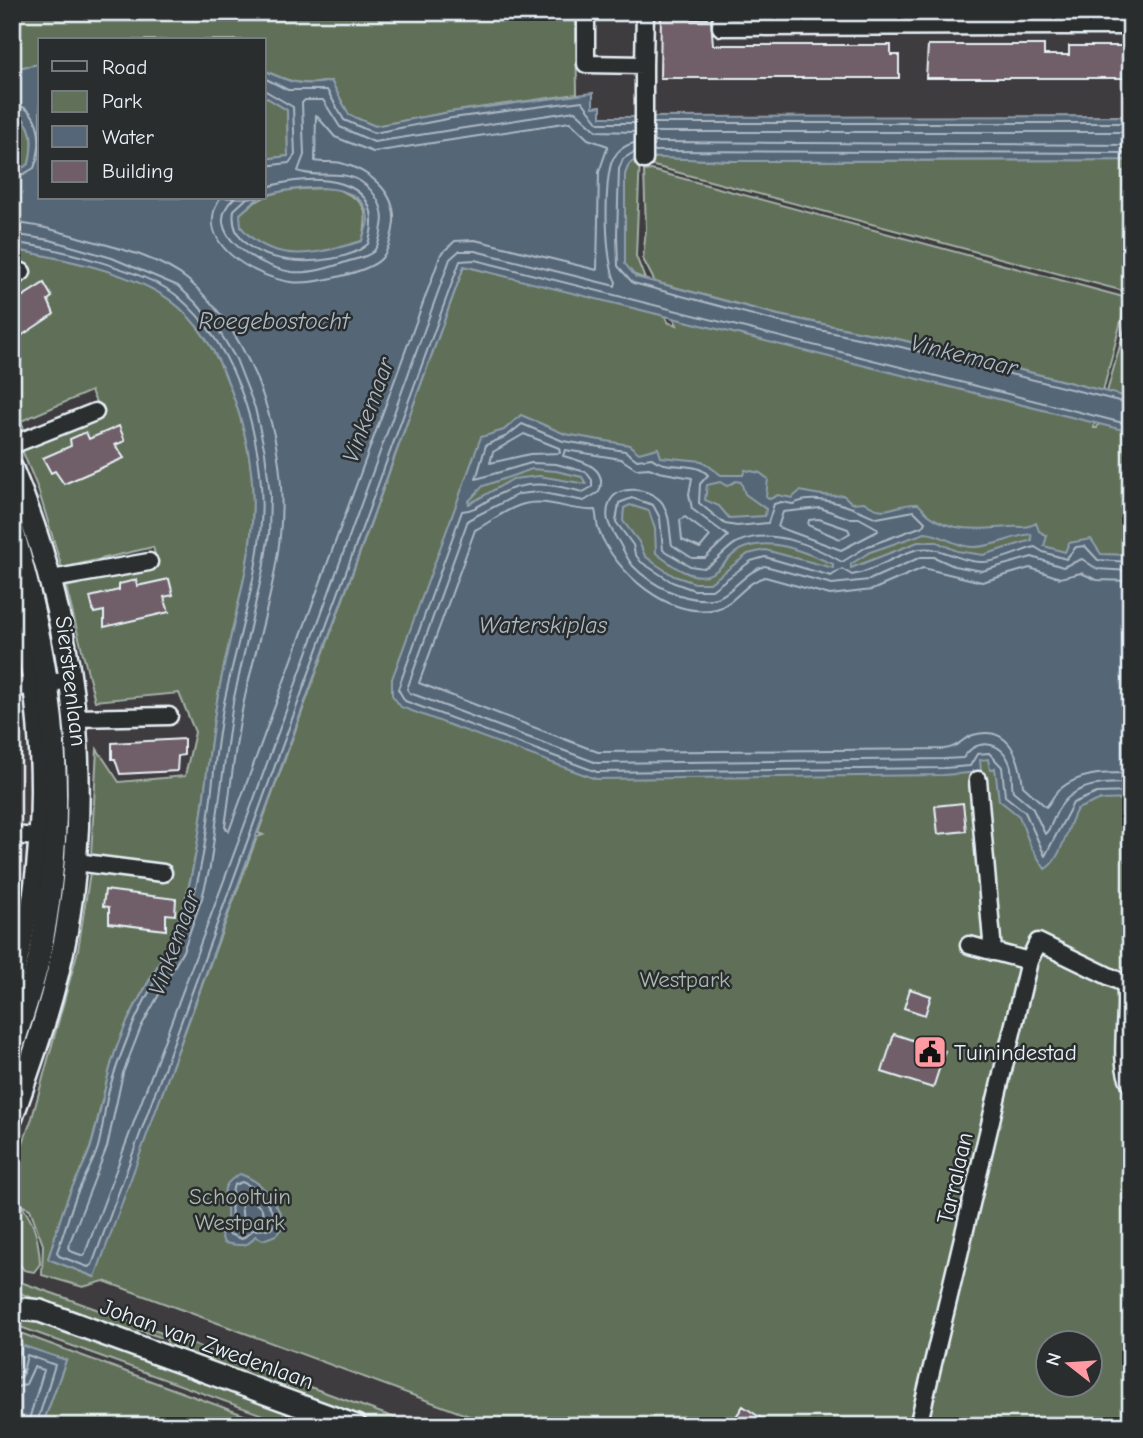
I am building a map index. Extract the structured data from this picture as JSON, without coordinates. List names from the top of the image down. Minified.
{"streets":{"main road":["Siersteenlaan","Johan van Zwedenlaan"],"street":["Tarralaan"]},"water":["Roegebostocht","Vinkemaar","Waterskiplas"],"parks":["Westpark","Schooltuin Westpark"],"places":{"public building":["Tuinindestad"]},"legend":["Road","Park","Water","Building"],"north":"left"}
